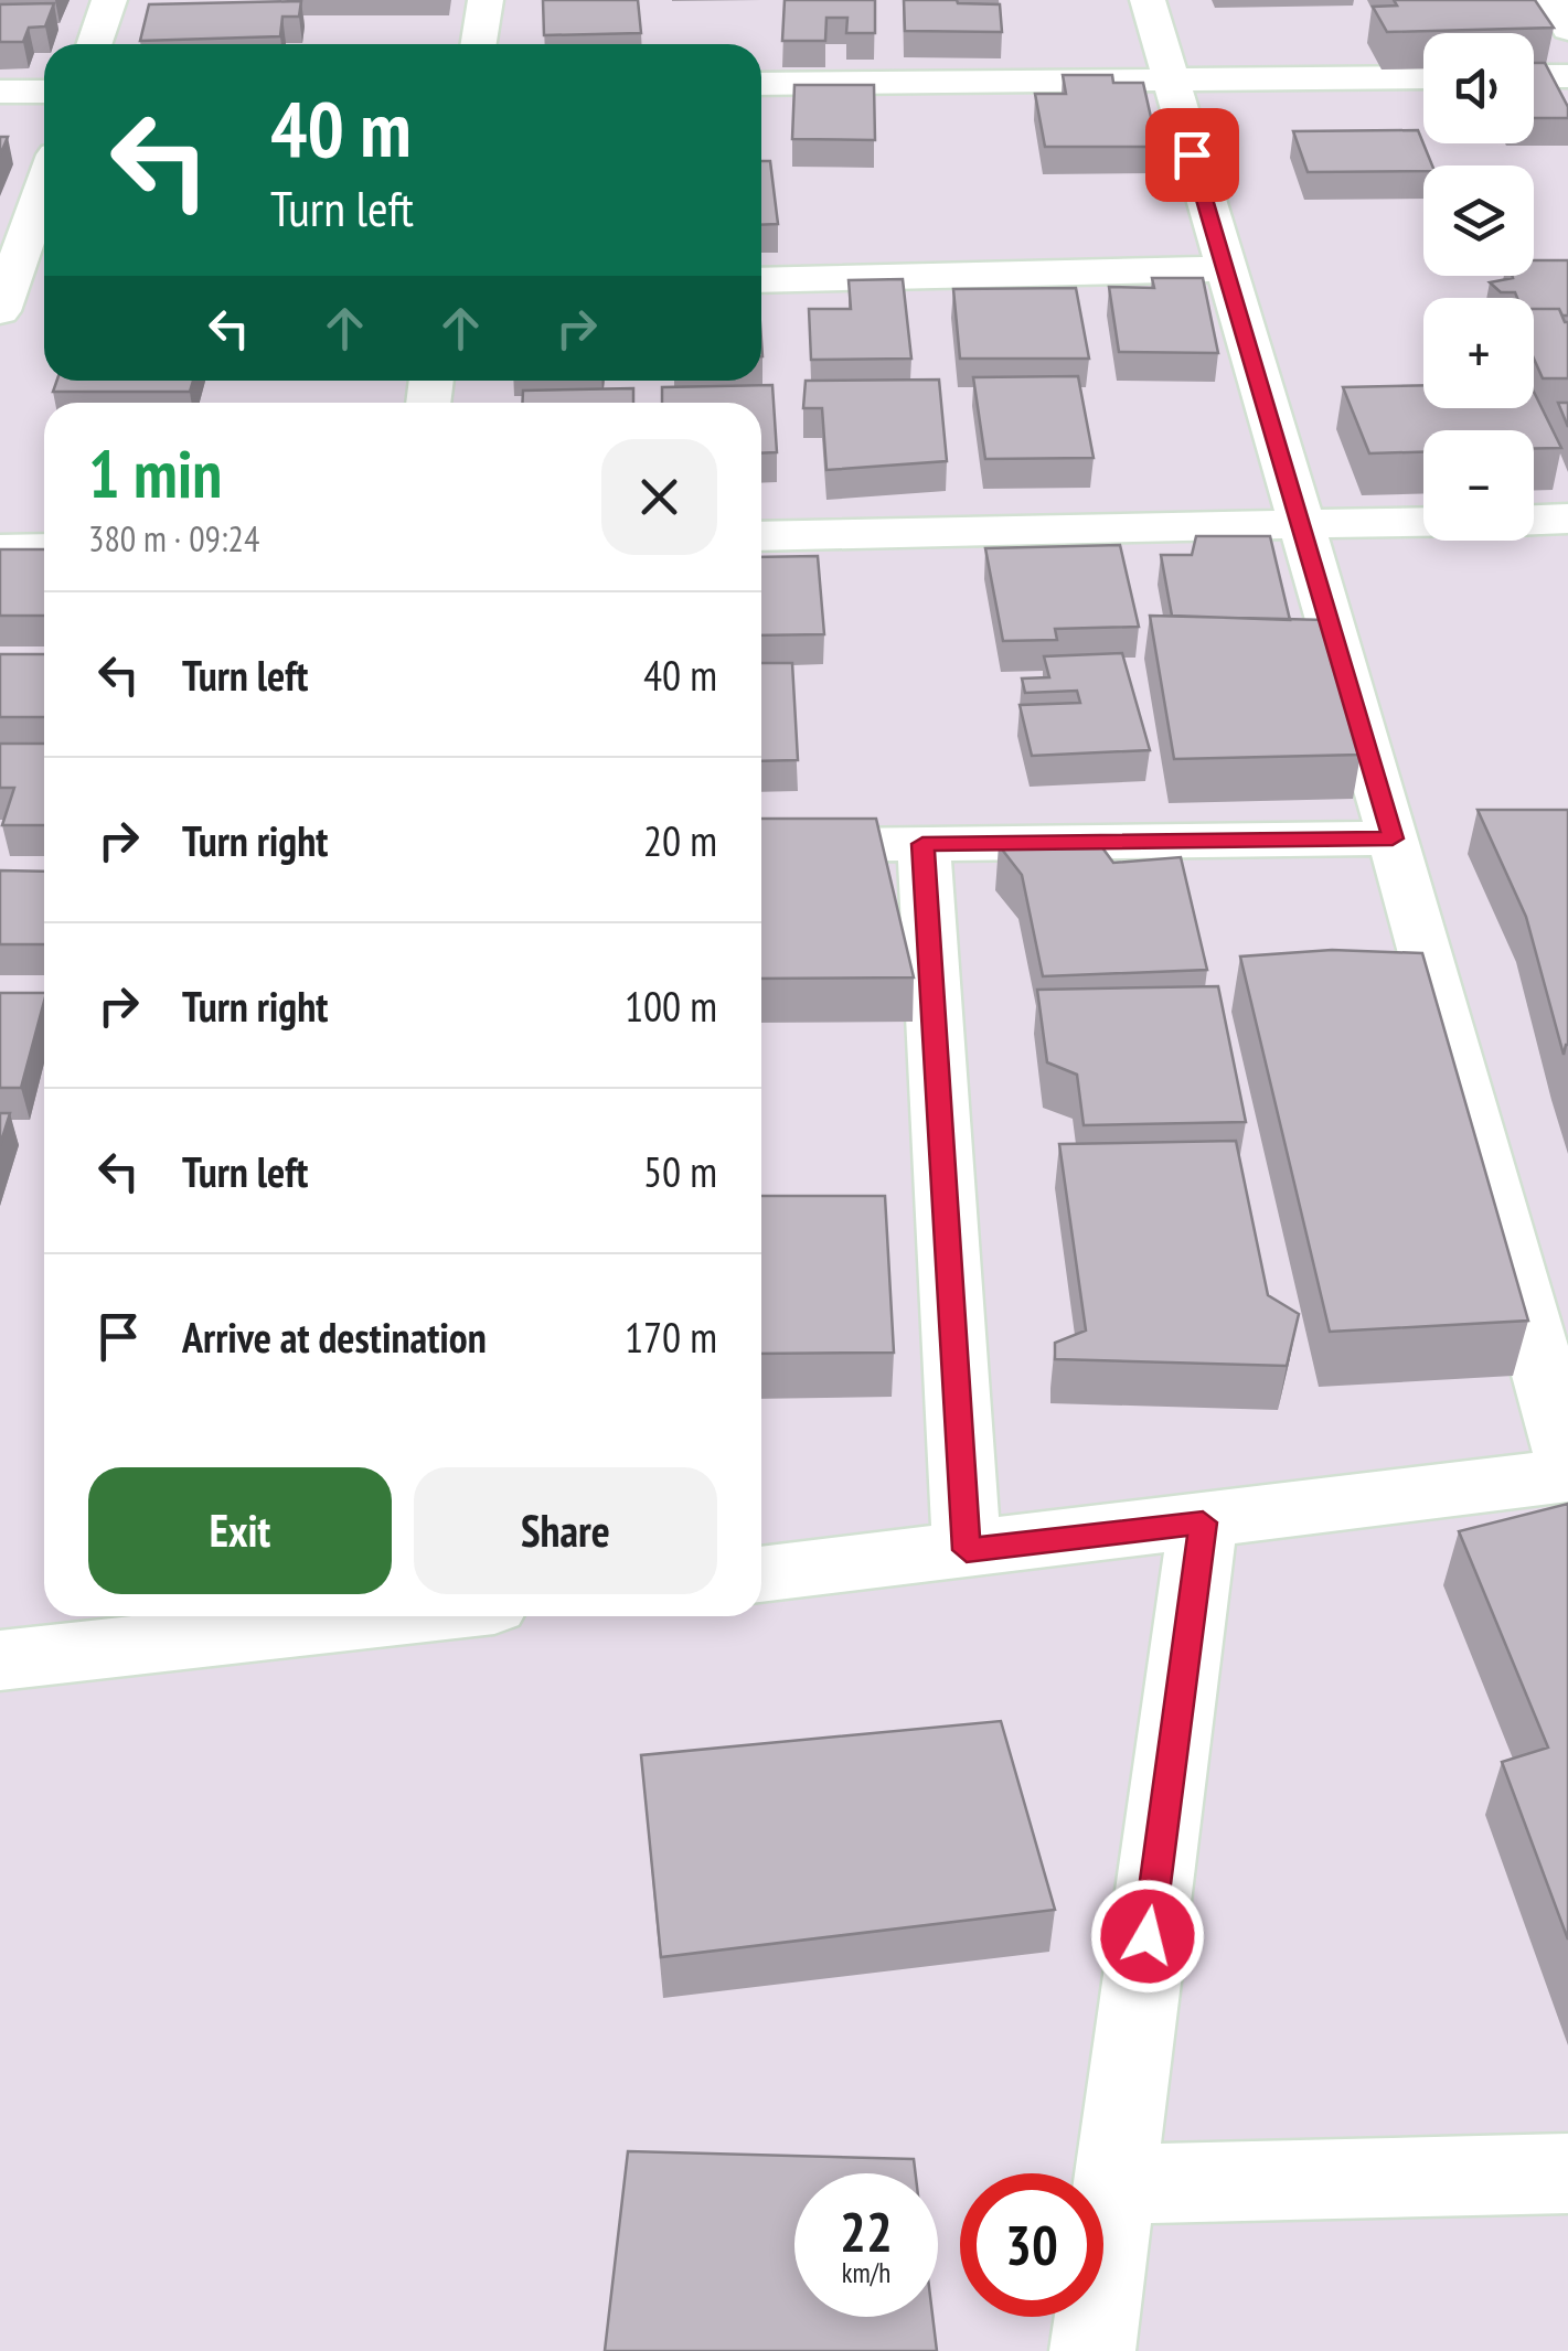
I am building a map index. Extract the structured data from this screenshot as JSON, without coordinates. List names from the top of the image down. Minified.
{"page":{"map_buttons":["+","−"],"turn":["40 m","Turn left"],"heading":["1 min","380 m · 09:24"],"list":[{"name":"Turn left","value":"40 m"},{"name":"Turn right","value":"20 m"},{"name":"Turn right","value":"100 m"},{"name":"Turn left","value":"50 m"},{"name":"Arrive at destination","value":"170 m"}],"buttons":["Exit","Share"],"speed":"22 km/h","limit":"30"}}
